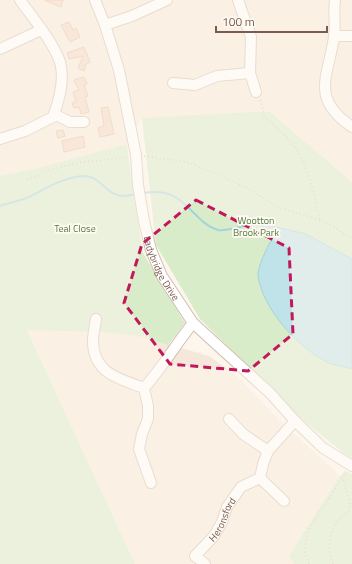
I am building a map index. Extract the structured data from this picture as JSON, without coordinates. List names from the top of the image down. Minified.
{"streets":{"street":["Ladybridge Drive","Heronsford"]},"parks":["Wootton Brook Park","Teal Close"],"scale_bar":"100 m"}
